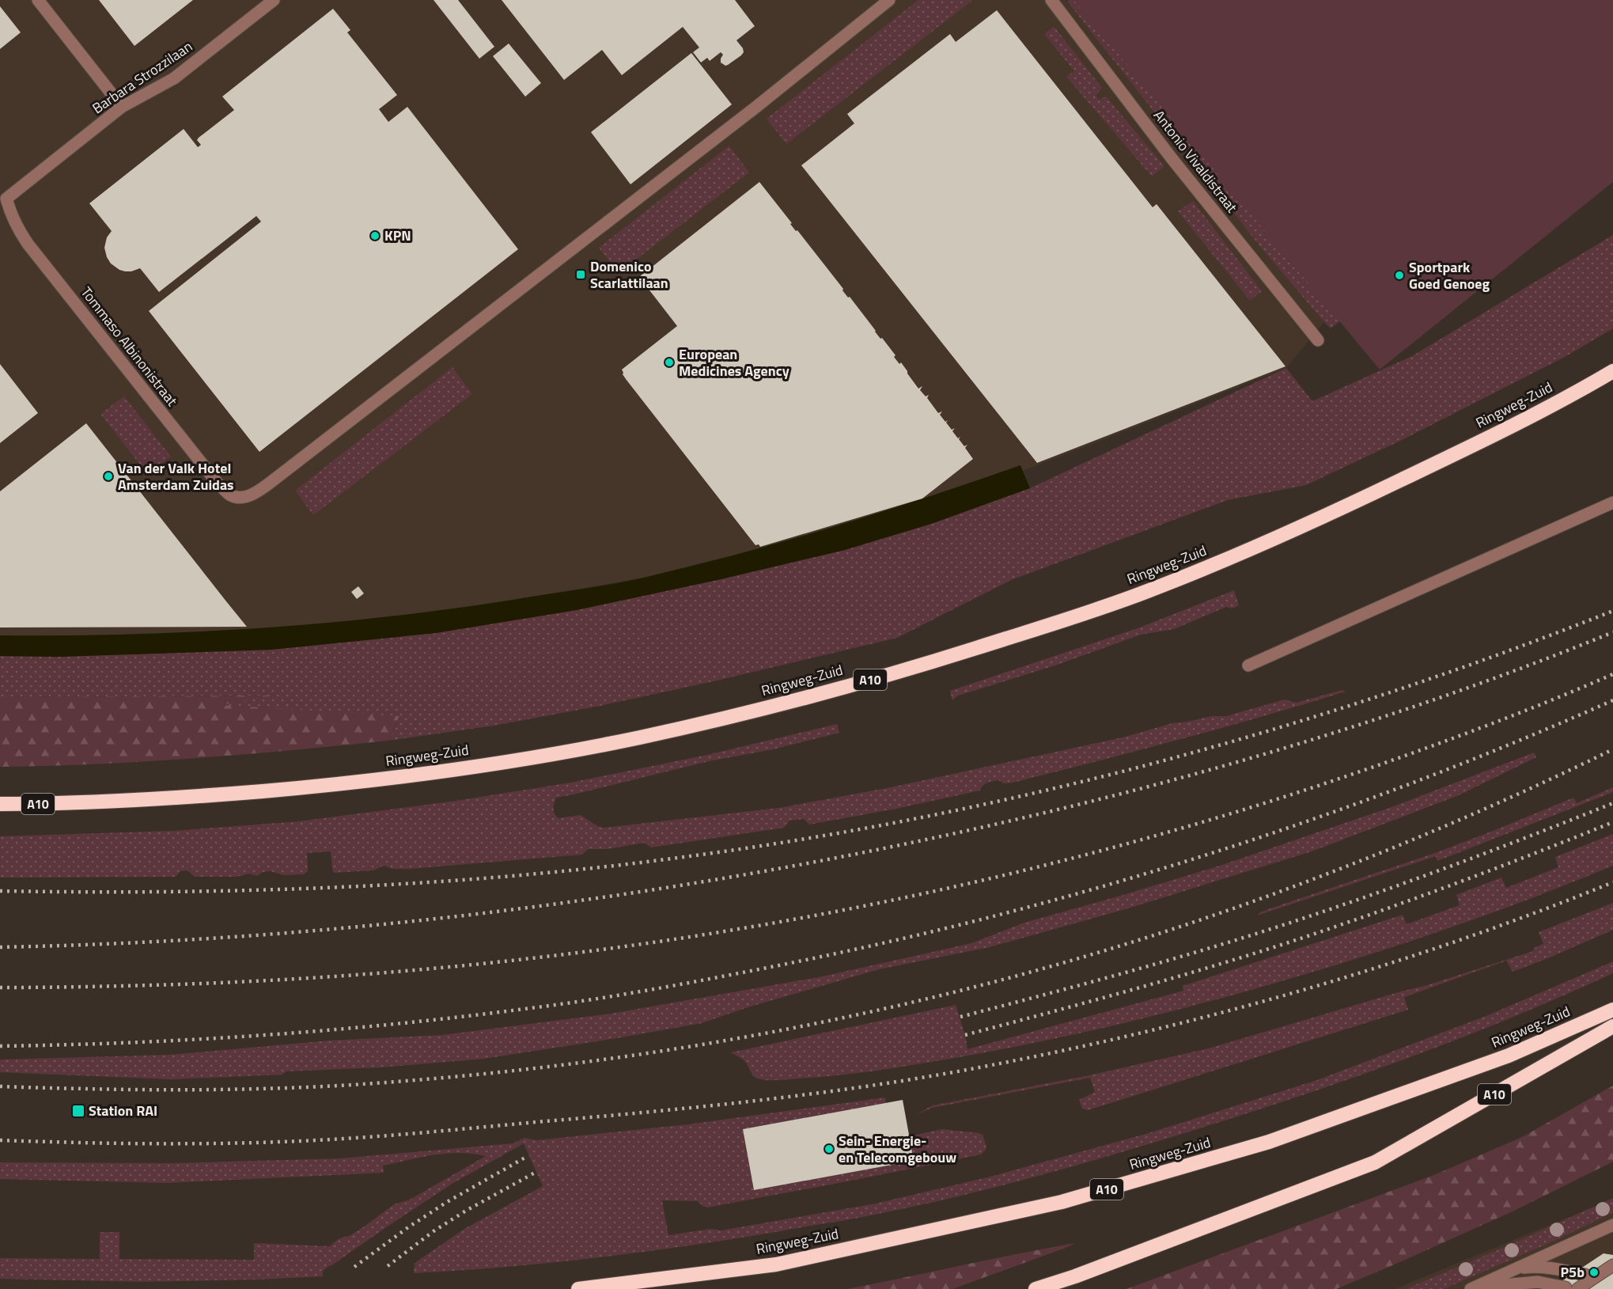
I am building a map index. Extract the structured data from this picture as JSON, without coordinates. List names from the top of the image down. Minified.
{"streets":{"highway":["Ringweg-Zuid","A10"],"street":["Barbara Strozzilaan","Antonio Vivaldistraat","Tommaso Albinonistraat"]},"crossings":[["Barbara Strozzilaan","Tommaso Albinonistraat"]],"places":{"other":["KPN","Sportpark Goed Genoeg","European Medicines Agency","Van der Valk Hotel Amsterdam Zuidas","Sein- Energie- en Telecomgebouw","P5b"],"transit":["Domenico Scarlattilaan","Station RAI"]}}
